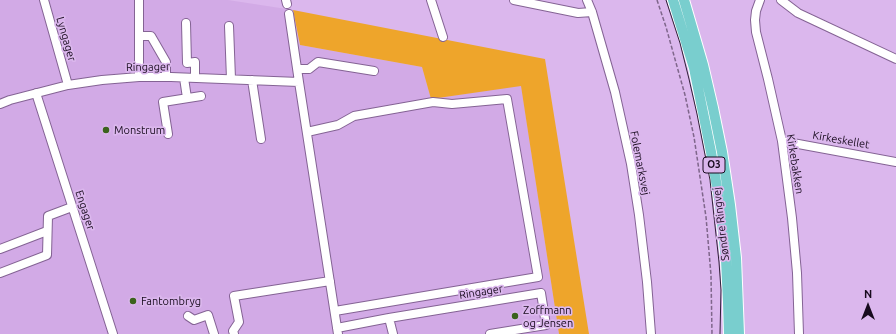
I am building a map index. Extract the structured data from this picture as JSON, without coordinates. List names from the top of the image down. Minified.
{"streets":{"main road":["O3","Søndre Ringvej"],"street":["Lyngager","Ringager","Kirkeskellet","Folemarksvej","Kirkebakken","Engager"]},"crossings":[["Lyngager","Ringager"],["Ringager","Engager"],["Kirkeskellet","Kirkebakken"]],"places":["Monstrum","Fantombryg","Zoffmann og Jensen"],"north":"top"}
